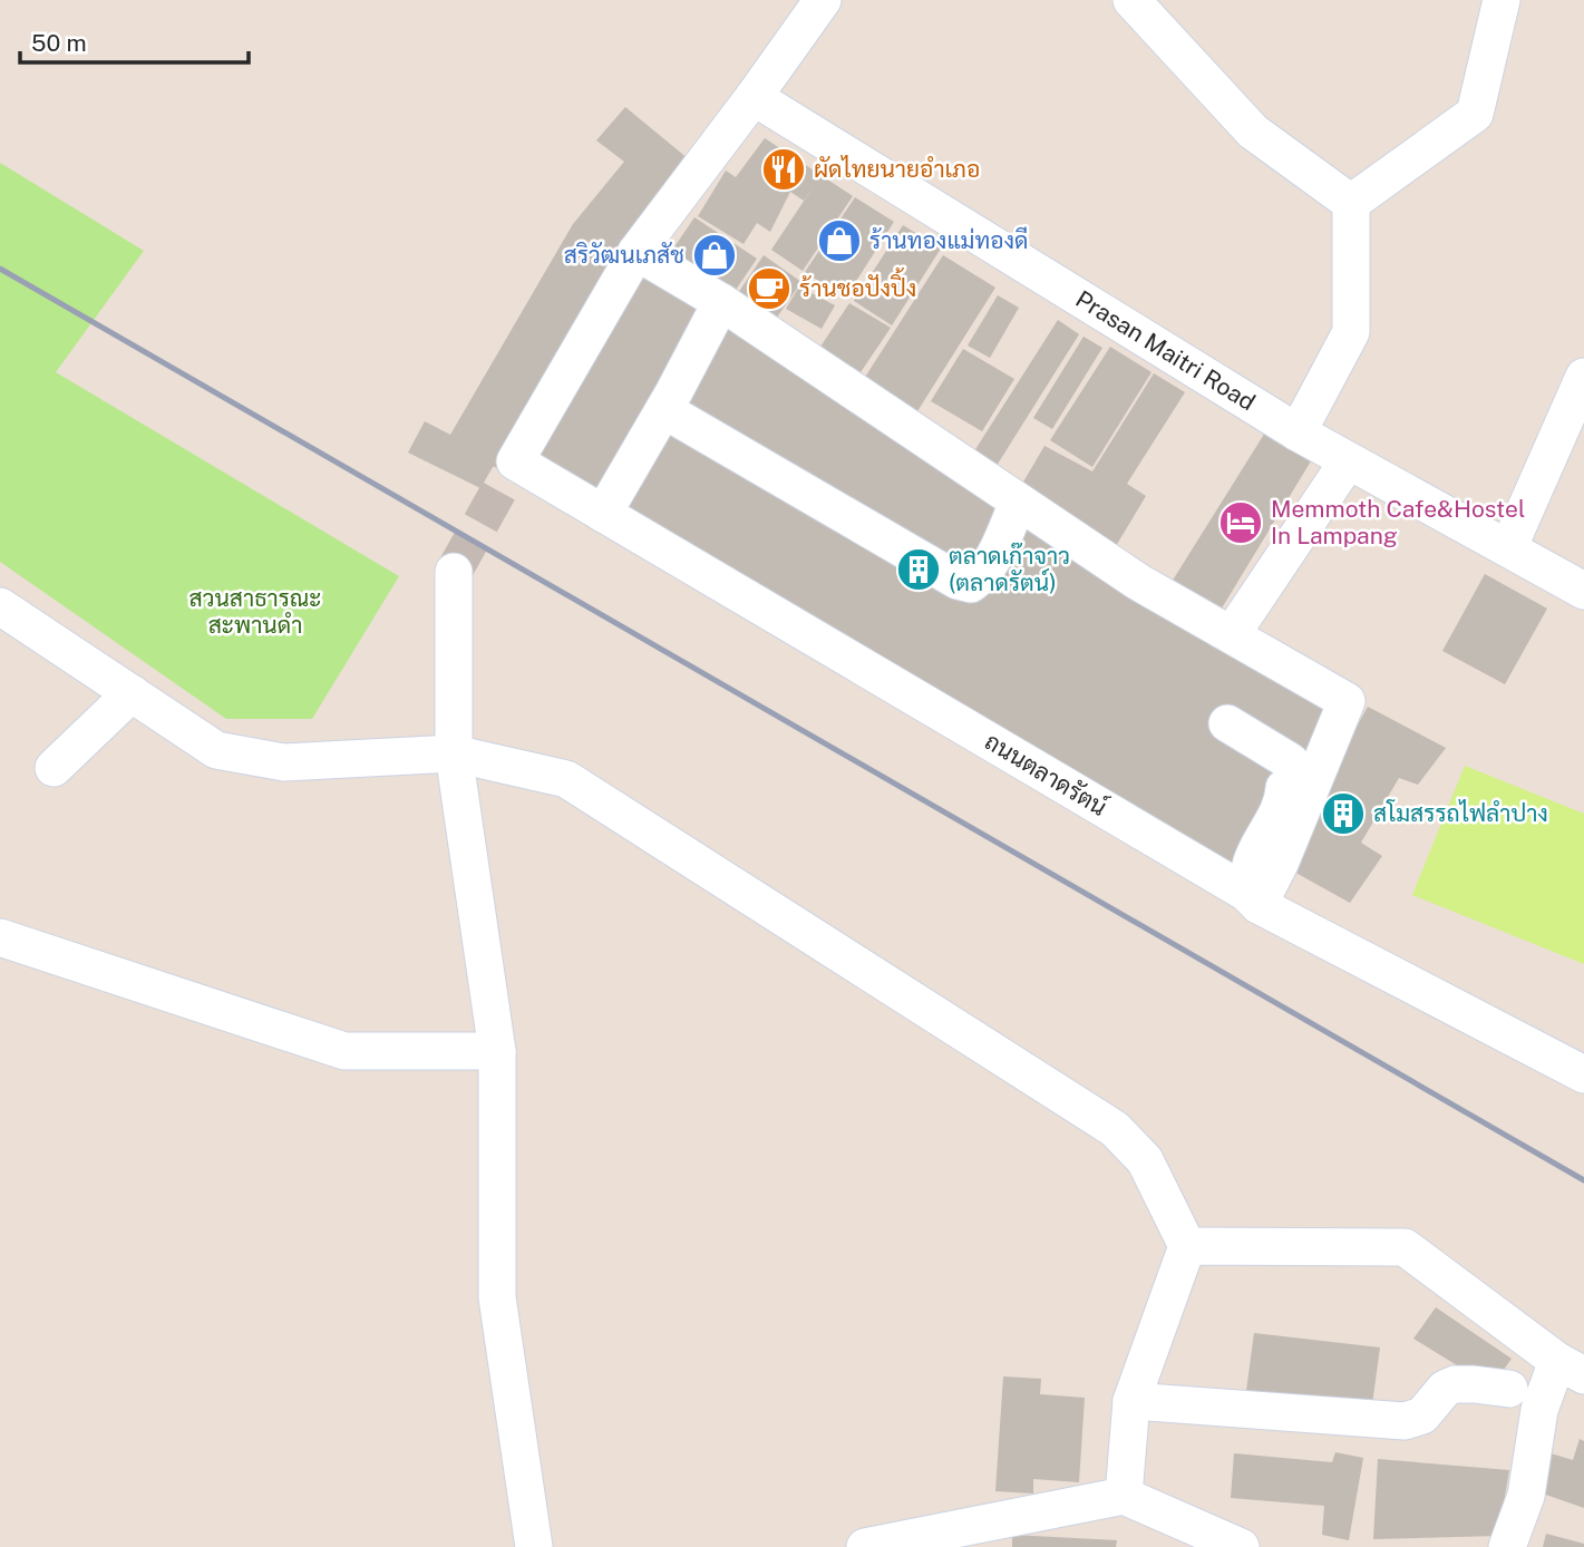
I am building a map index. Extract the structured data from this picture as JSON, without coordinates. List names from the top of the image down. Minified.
{"streets":{"street":["Prasan Maitri Road","ถนนตลาดรัตน์"]},"parks":["สวนสาธารณะ สะพานดำ"],"places":{"restaurant":["ผัดไทยนายอำเภอ"],"shop":["ร้านทองแม่ทองดี","สริวัฒนเภสัช"],"cafe":["ร้านชอปังปิ้ง"],"hotel":["Memmoth Cafe&Hostel In Lampang"],"building":["ตลาดเก๊าจาว (ตลาดรัตน์)","สโมสรรถไฟลำปาง"]},"scale_bar":"50 m"}
